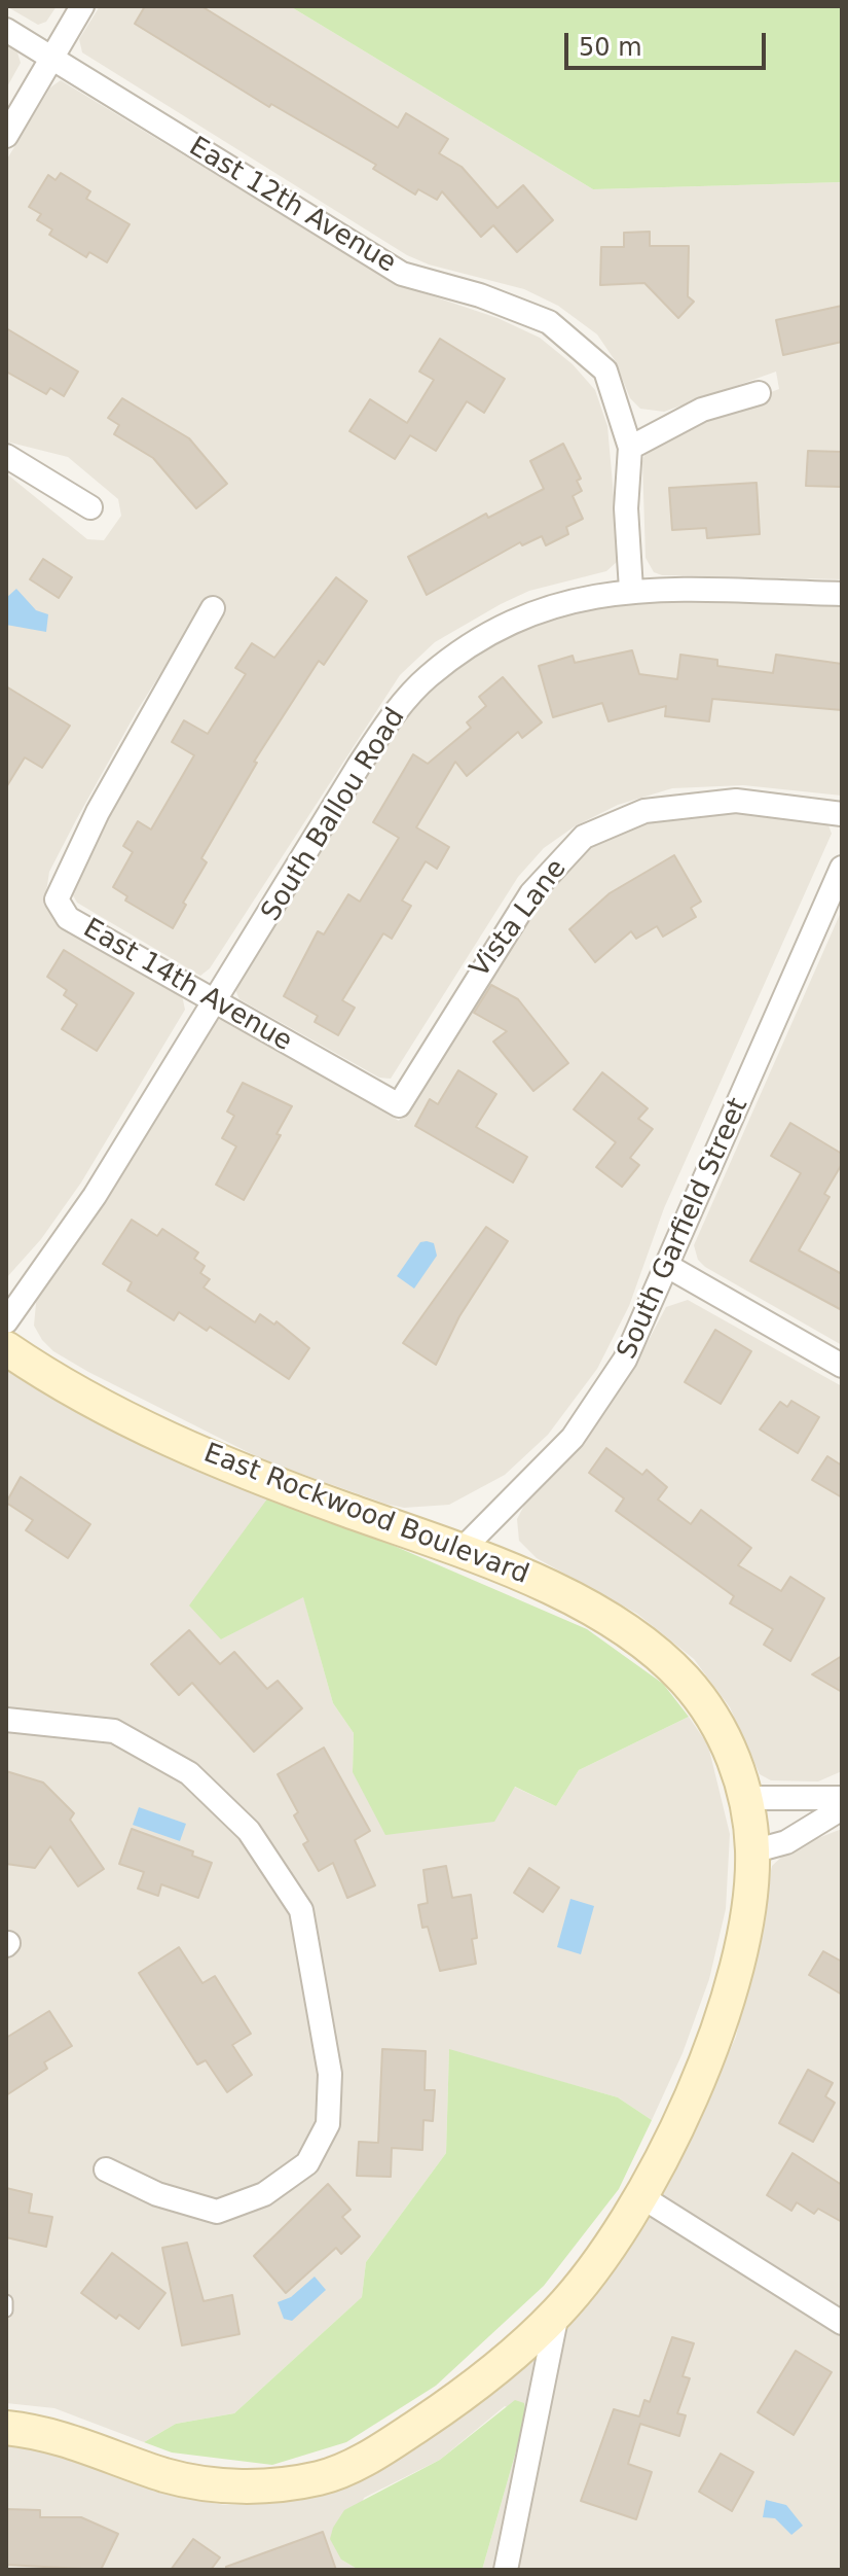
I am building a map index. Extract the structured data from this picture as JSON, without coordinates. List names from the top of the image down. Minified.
{"streets":{"street":["East 12th Avenue","South Ballou Road","Vista Lane","East 14th Avenue","South Garfield Street","East Rockwood Boulevard"]},"crossings":[["East 12th Avenue","South Ballou Road"],["South Ballou Road","East 14th Avenue"],["Vista Lane","East 14th Avenue"],["South Garfield Street","East Rockwood Boulevard"]],"scale_bar":"50 m"}
